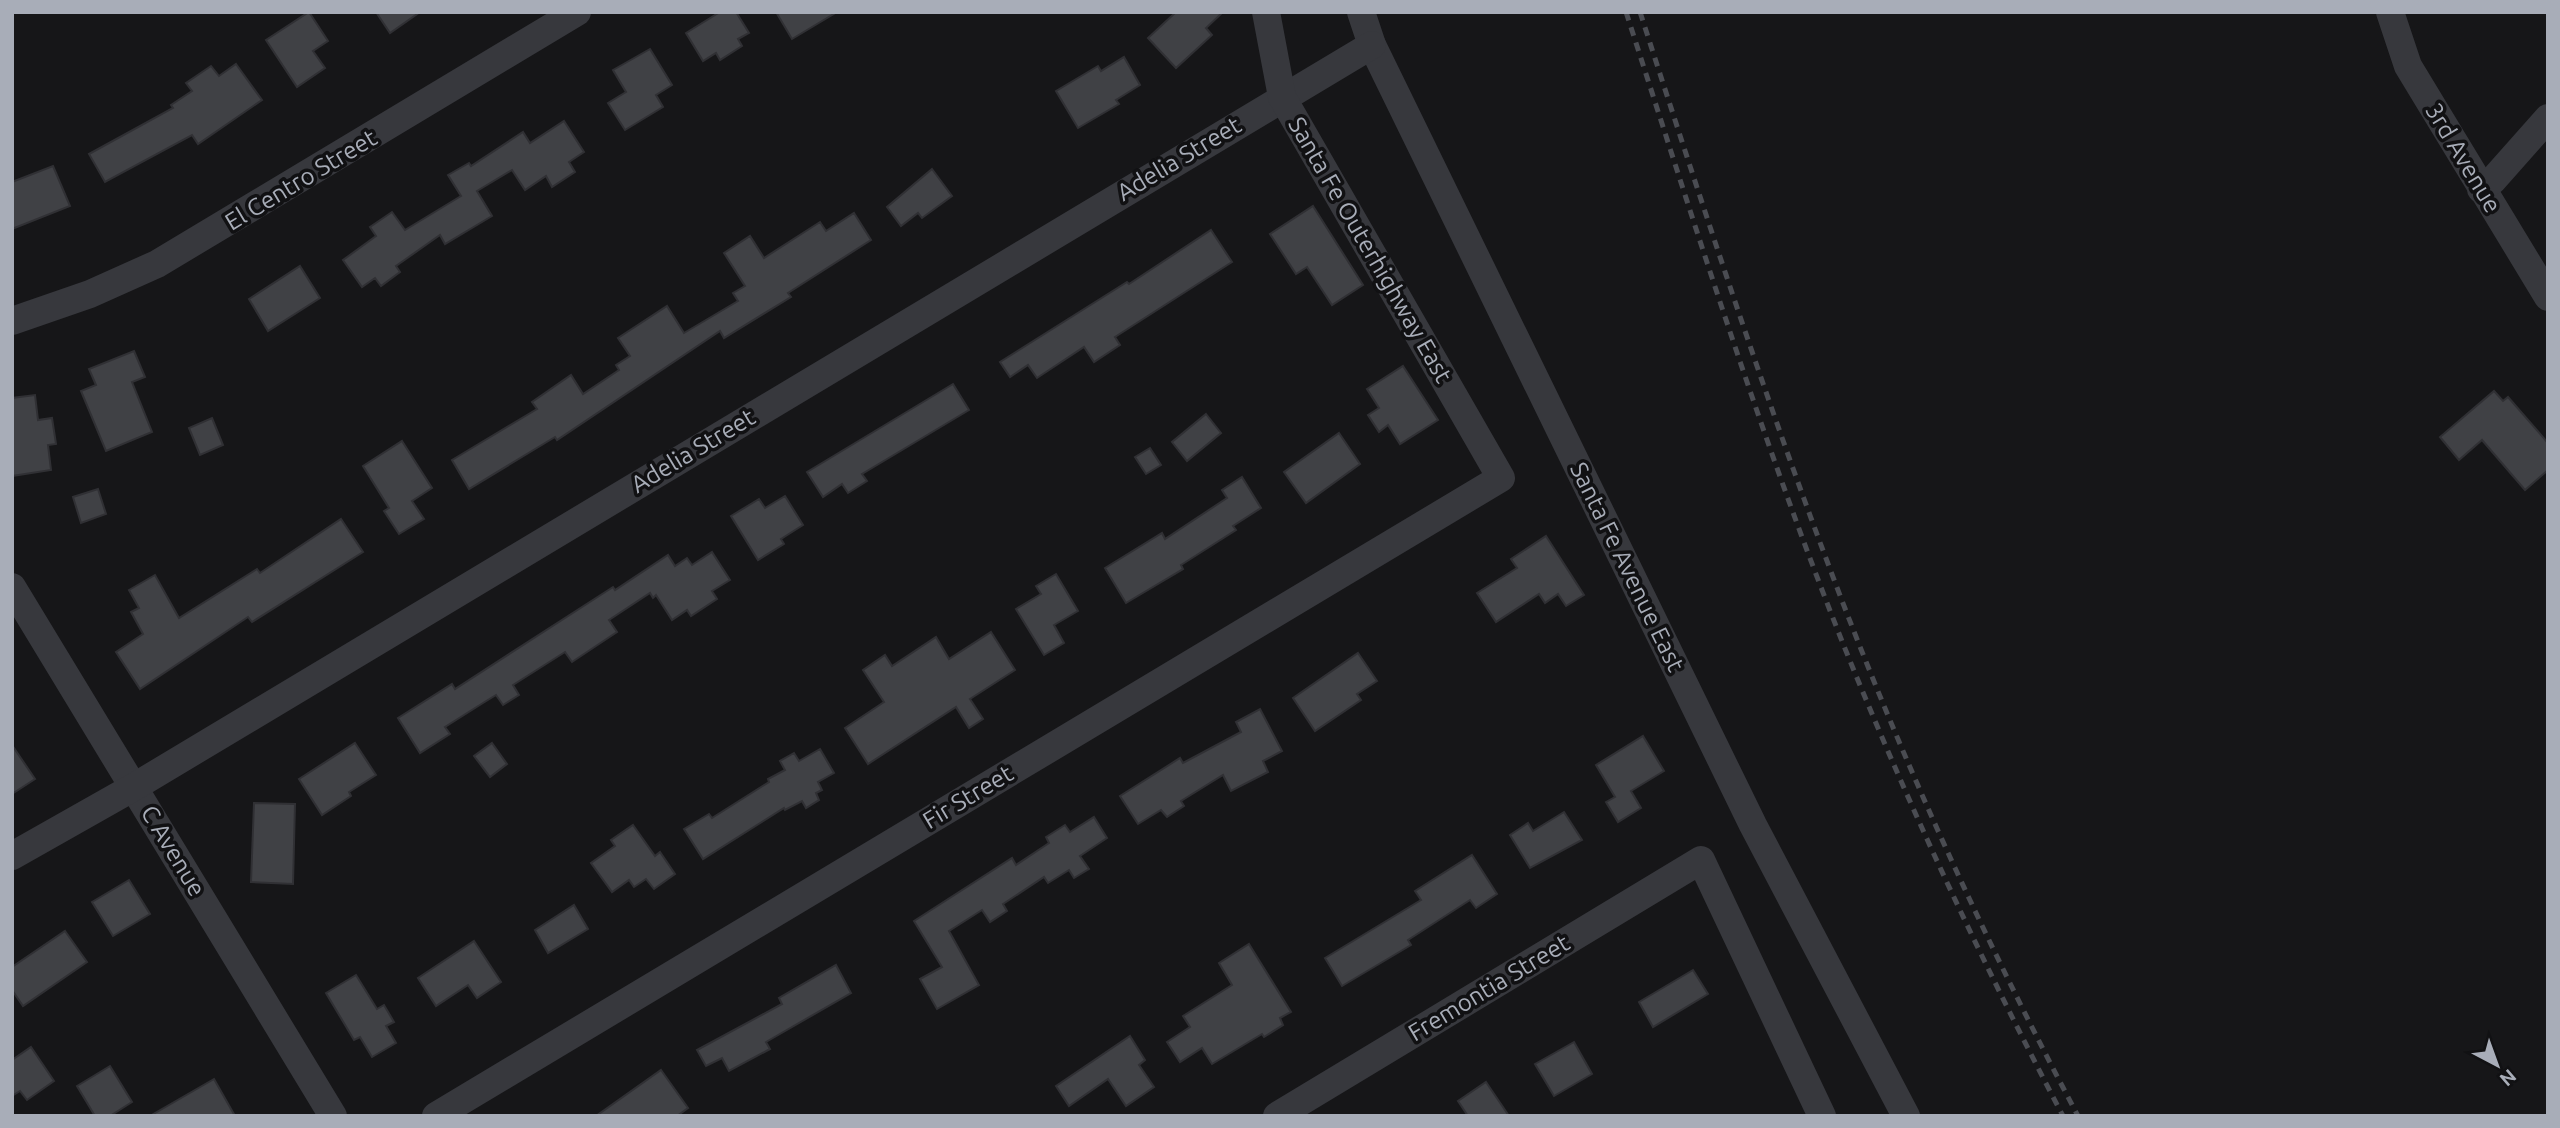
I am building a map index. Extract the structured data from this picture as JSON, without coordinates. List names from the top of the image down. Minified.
{"streets":{"street":["3rd Avenue","Adelia Street","El Centro Street","Santa Fe Outerhighway East","Santa Fe Avenue East","Fir Street","C Avenue","Fremontia Street"]},"crossings":[["Adelia Street","Santa Fe Outerhighway East"],["Adelia Street","Santa Fe Avenue East"],["Adelia Street","C Avenue"],["Santa Fe Outerhighway East","Fir Street"]],"north":"bottom right"}
